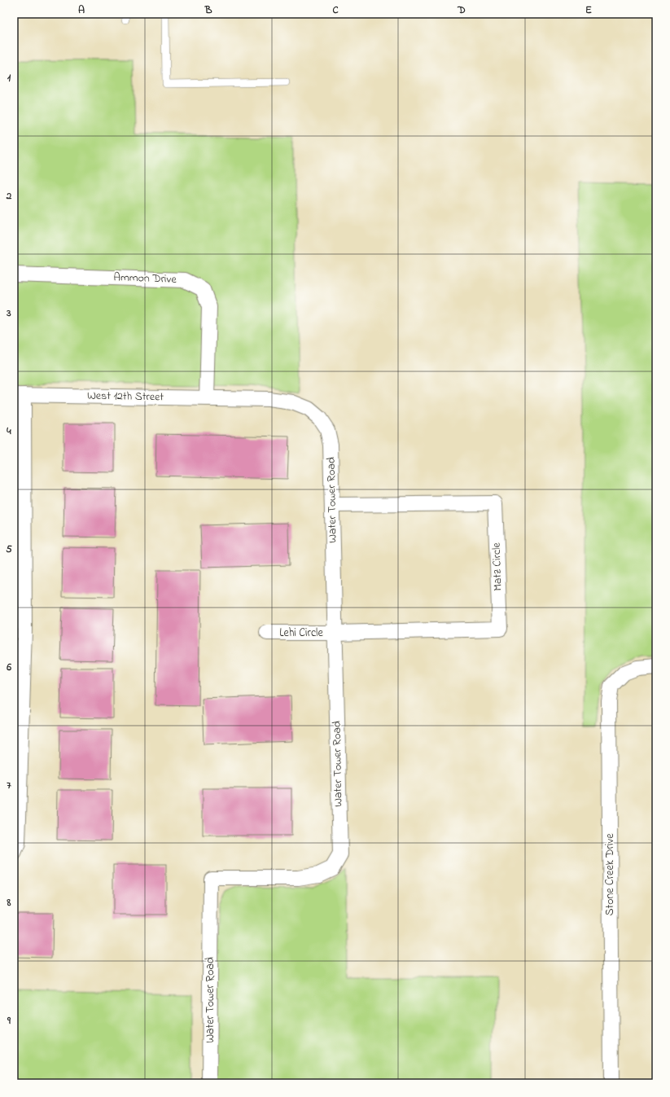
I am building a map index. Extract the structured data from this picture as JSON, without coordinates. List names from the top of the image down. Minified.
{"streets":{"street":["Ammon Drive","West 12th Street","Water Tower Road","Matz Circle","Lehi Circle","Stone Creek Drive"]},"crossings":[["Ammon Drive","West 12th Street"],["West 12th Street","Water Tower Road"],["Water Tower Road","Matz Circle"],["Water Tower Road","Lehi Circle"],["Matz Circle","Lehi Circle"]],"grid":{"columns":["A","B","C","D","E"],"rows":["1","2","3","4","5","6","7","8","9"]}}
